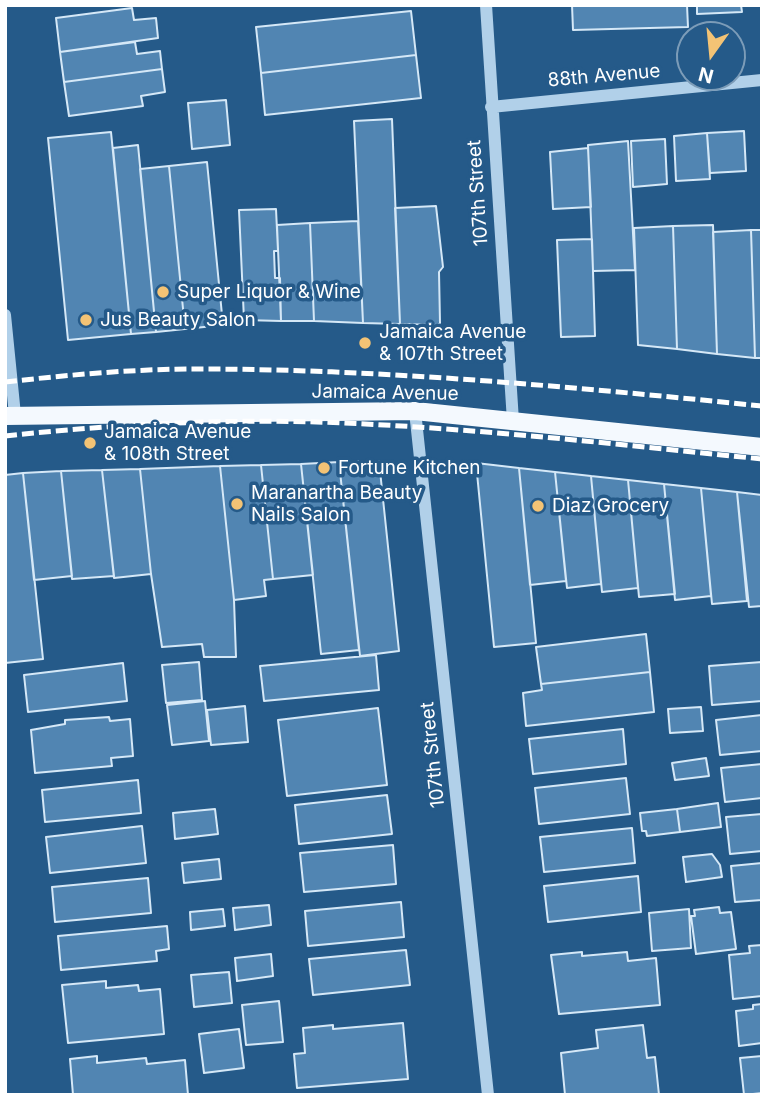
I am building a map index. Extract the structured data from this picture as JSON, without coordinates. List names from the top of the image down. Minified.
{"streets":{"main road":["Jamaica Avenue"],"street":["88th Avenue","107th Street"]},"crossings":[["88th Avenue","107th Street"],["107th Street","Jamaica Avenue"]],"places":["Super Liquor & Wine","Jus Beauty Salon","Jamaica Avenue & 107th Street","Jamaica Avenue & 108th Street","Fortune Kitchen","Maranartha Beauty Nails Salon","Diaz Grocery"],"north":"bottom"}
